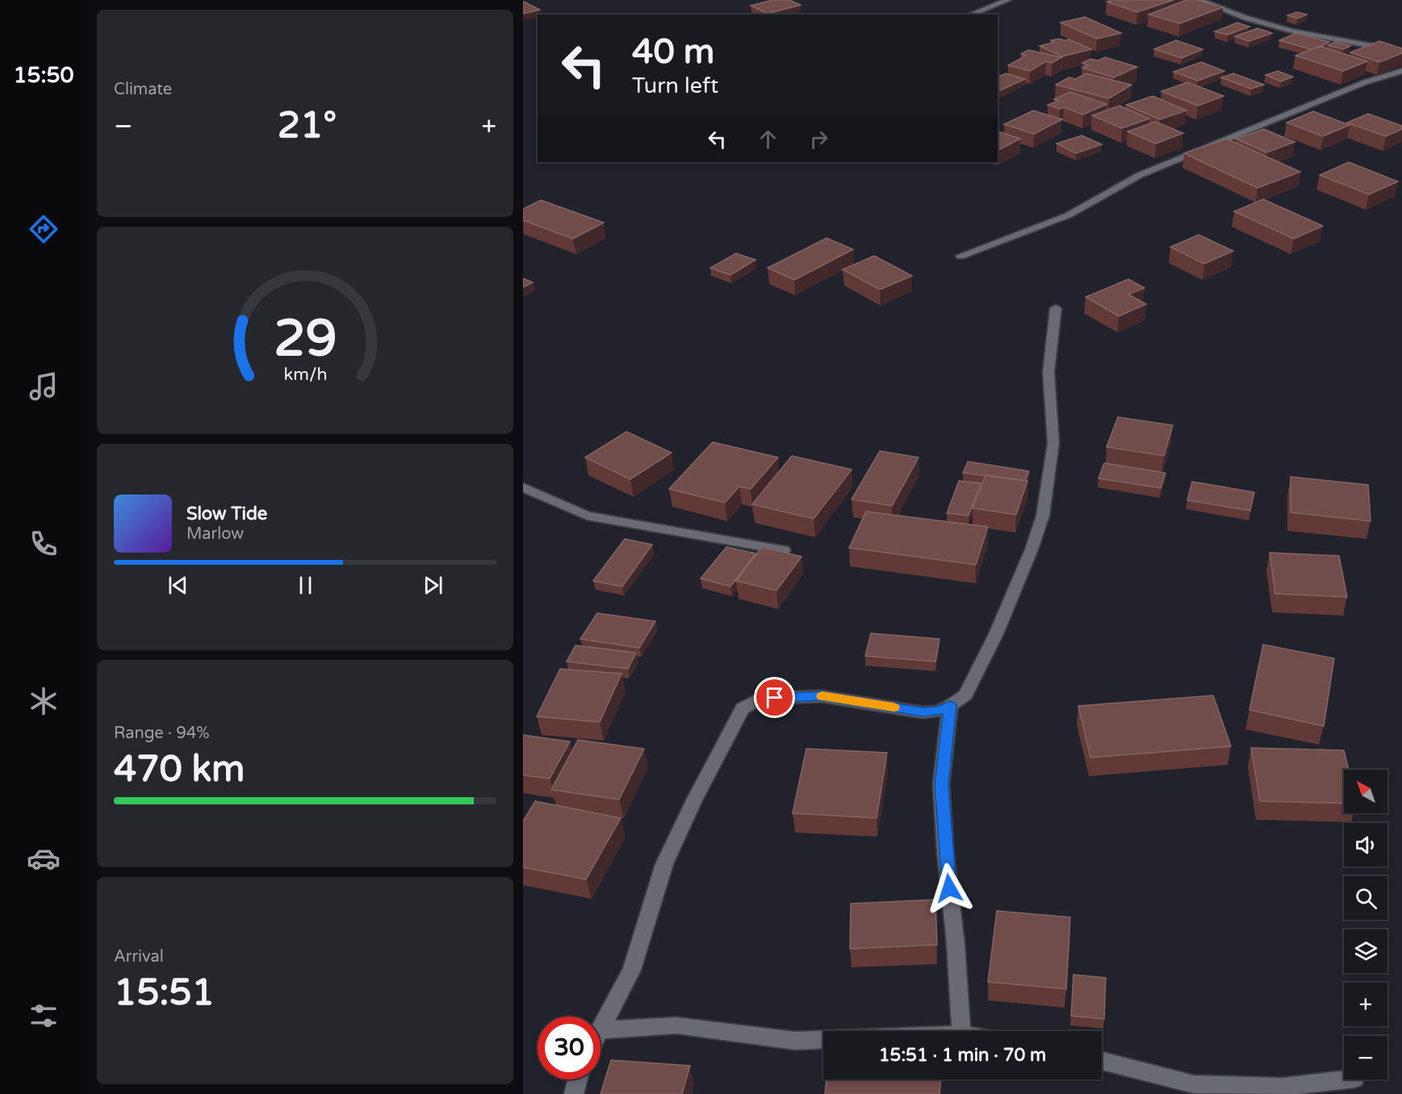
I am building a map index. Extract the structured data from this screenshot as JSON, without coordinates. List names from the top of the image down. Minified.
{"north":"top left","page":{"tabs":"15:50","tile":["Climate",["Range · 94%","470 km"],["Arrival","15:51"]],"turn":["40 m","Turn left"],"heat":["−","21°","+"],"song":["Slow Tide","Marlow"],"map_buttons":["+","−"],"limit":"30","trip":"15:51 · 1 min · 70 m","gauge":["29","km/h"]}}
